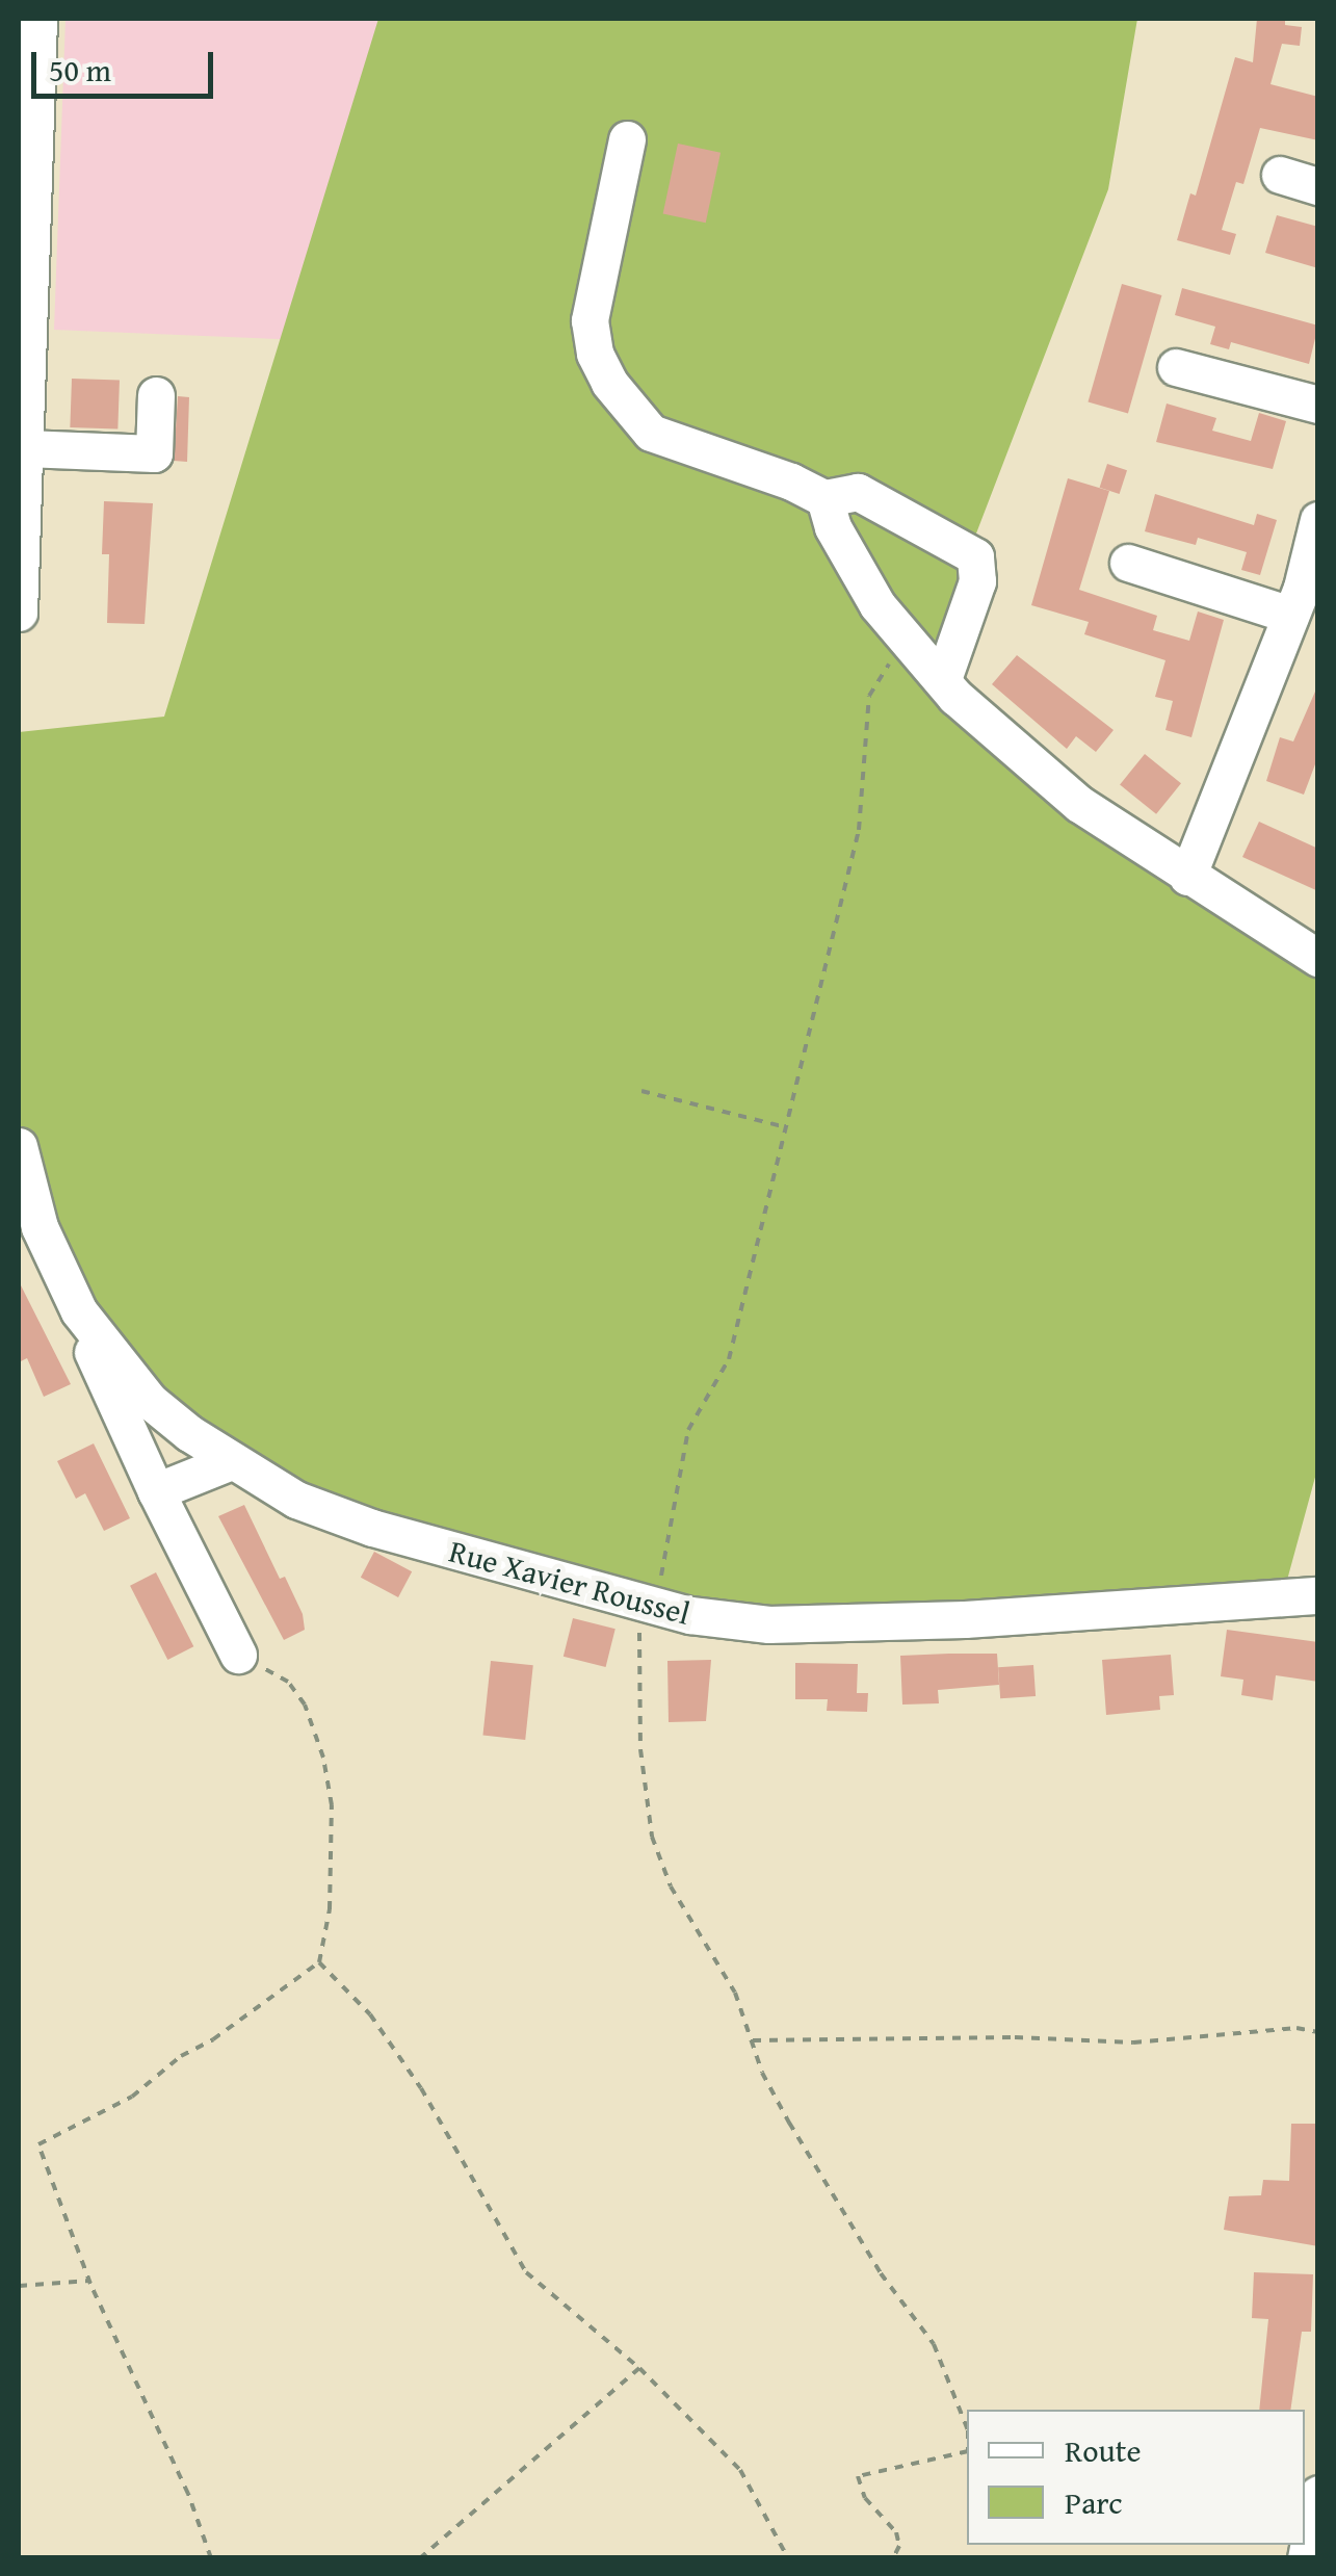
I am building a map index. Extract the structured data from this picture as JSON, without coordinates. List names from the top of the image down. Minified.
{"streets":{"street":["Rue Xavier Roussel"]},"legend":["Route","Parc"],"scale_bar":"50 m"}
